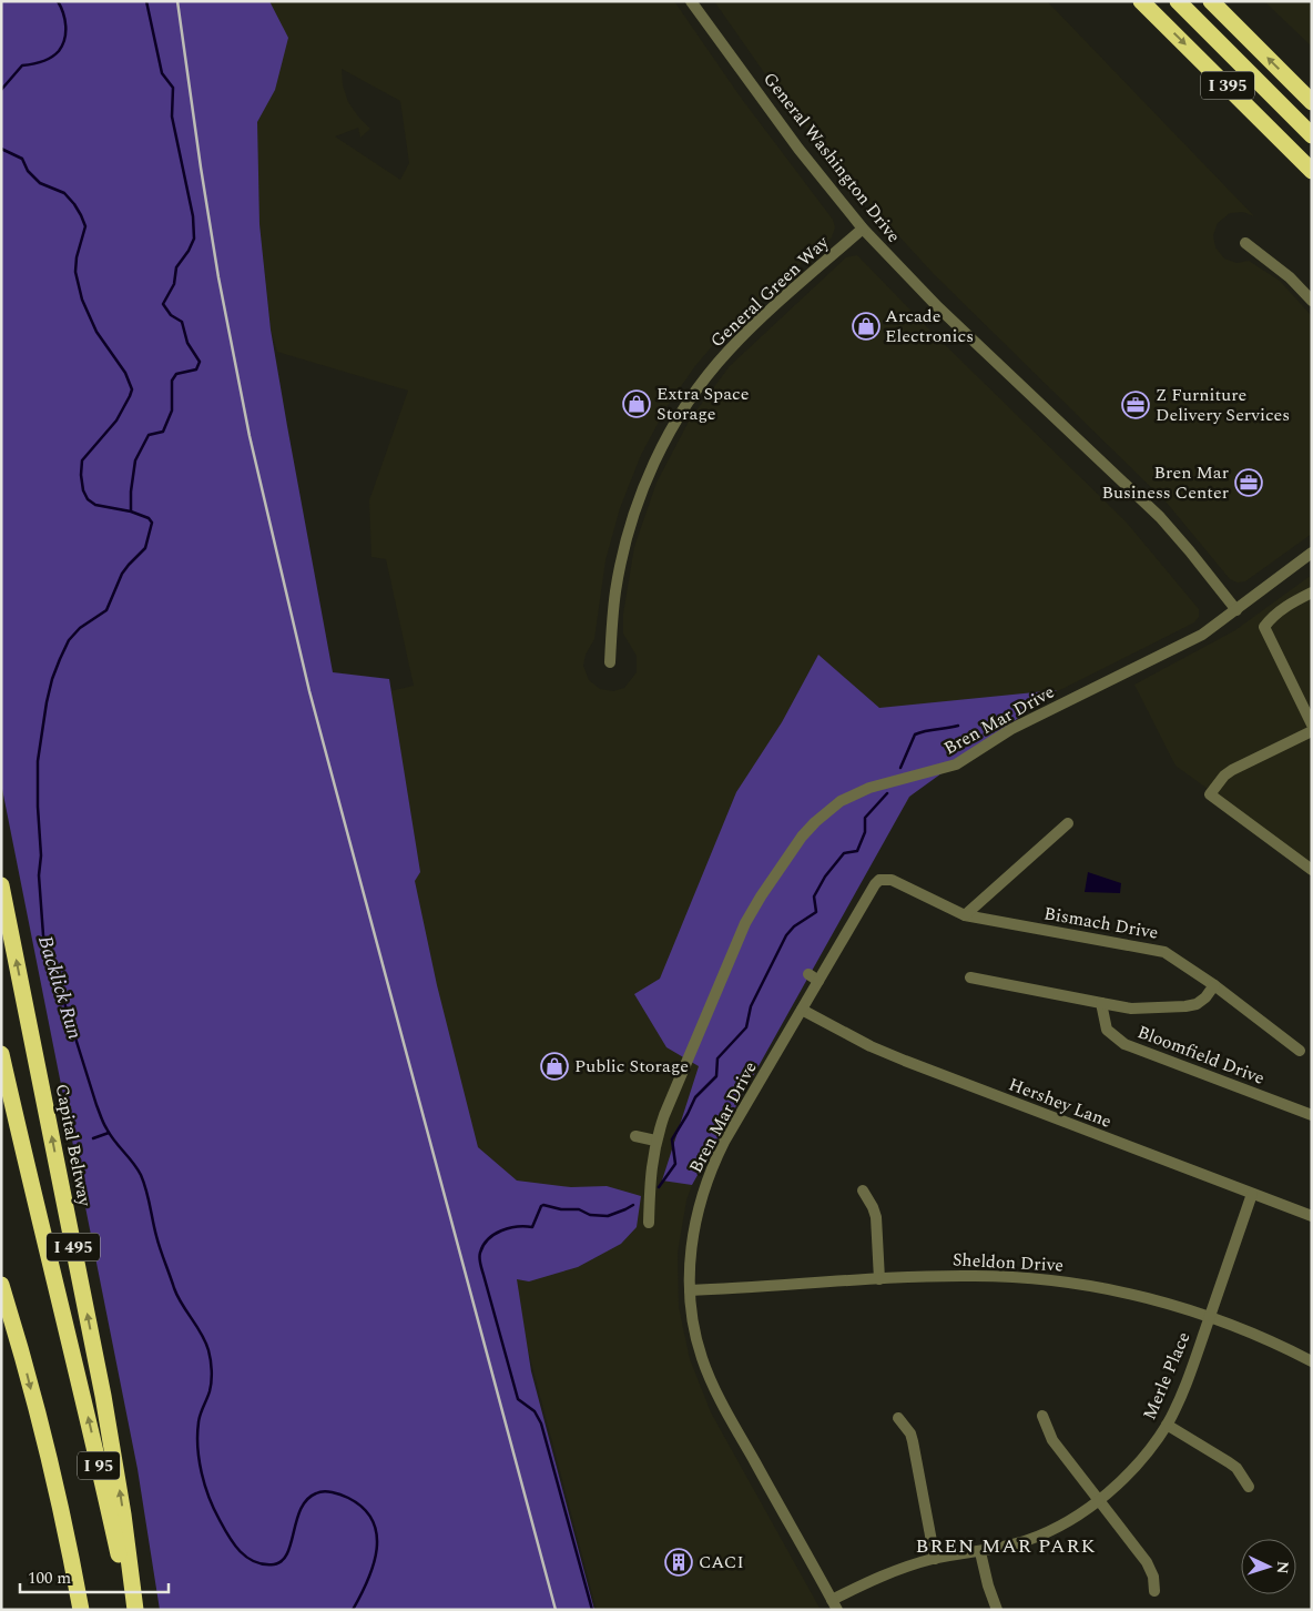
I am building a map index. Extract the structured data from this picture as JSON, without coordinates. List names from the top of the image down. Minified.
{"streets":{"highway":["I 395","Capital Beltway","I 495","I 95"],"street":["General Washington Drive","General Green Way","Bren Mar Drive","Bismach Drive","Bloomfield Drive","Hershey Lane","Sheldon Drive","Merle Place"]},"crossings":[["General Washington Drive","General Green Way"],["General Washington Drive","Bren Mar Drive"],["Bren Mar Drive","Bismach Drive"],["Bren Mar Drive","Hershey Lane"],["Bren Mar Drive","Sheldon Drive"],["Bren Mar Drive","Merle Place"],["Bismach Drive","Bloomfield Drive"],["Hershey Lane","Merle Place"],["Sheldon Drive","Merle Place"]],"districts":["BREN MAR PARK"],"water":["Backlick Run"],"places":{"shop":["Arcade Electronics","Extra Space Storage","Public Storage"],"office":["Z Furniture Delivery Services","Bren Mar Business Center"],"building":["CACI"]},"scale_bar":"100 m","north":"right"}
